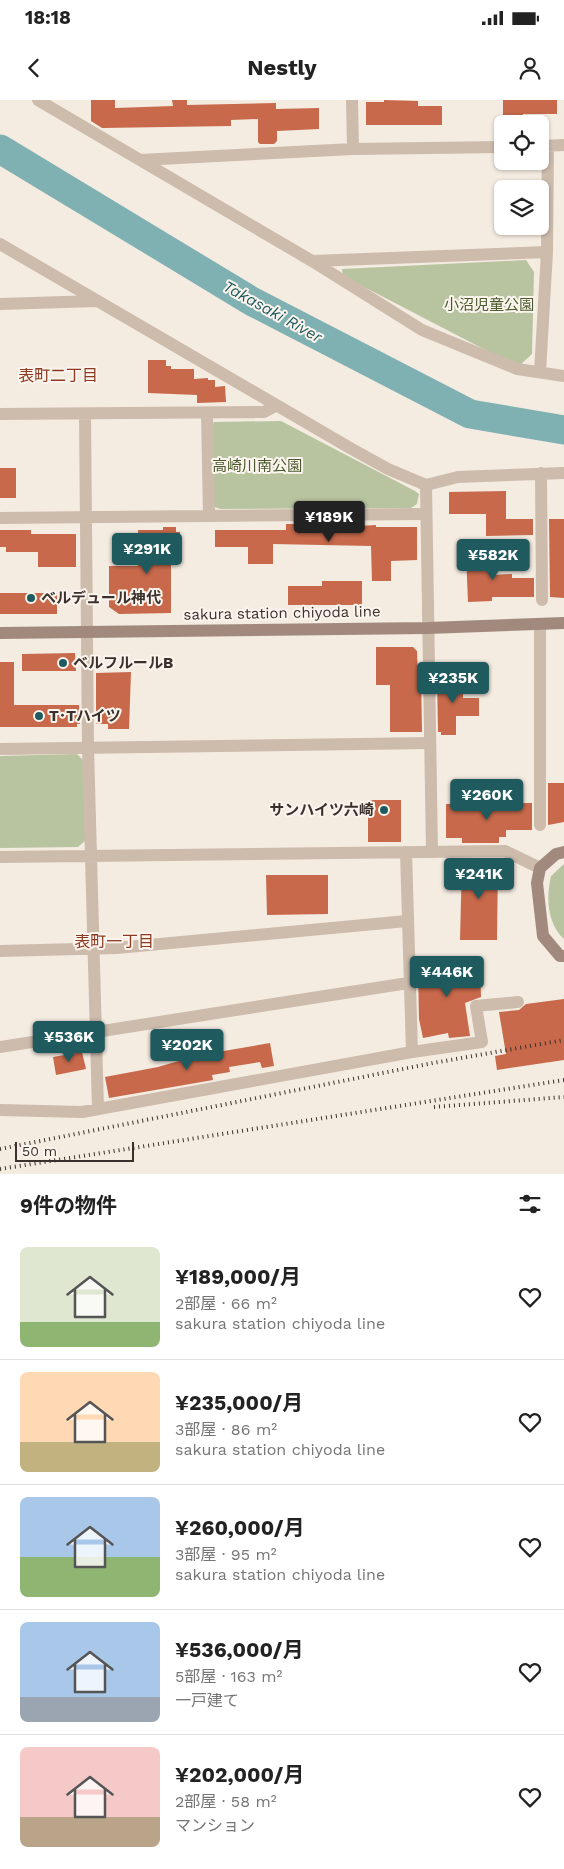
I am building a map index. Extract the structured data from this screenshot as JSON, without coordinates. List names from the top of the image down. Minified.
{"streets":{"main road":["sakura station chiyoda line"]},"districts":["表町二丁目","表町一丁目"],"water":["Takasaki River"],"parks":["小沼児童公園","高崎川南公園"],"places":["ベルデュール神代","ベルフルールB","T･Tハイツ","サンハイツ六崎"],"scale_bar":"50 m","page":{"status":"18:18","header":"Nestly","price":["¥189K","¥291K","¥582K","¥235K","¥260K","¥241K","¥446K","¥536K","¥202K"],"scale":"50 m","heading":"9件の物件","list":[{"name":"¥189,000/月","note":"2部屋 · 66 m² · sakura station chiyoda line"},{"name":"¥235,000/月","note":"3部屋 · 86 m² · sakura station chiyoda line"},{"name":"¥260,000/月","note":"3部屋 · 95 m² · sakura station chiyoda line"},{"name":"¥536,000/月","note":"5部屋 · 163 m² · 一戸建て"},{"name":"¥202,000/月","note":"2部屋 · 58 m² · マンション"}]}}
